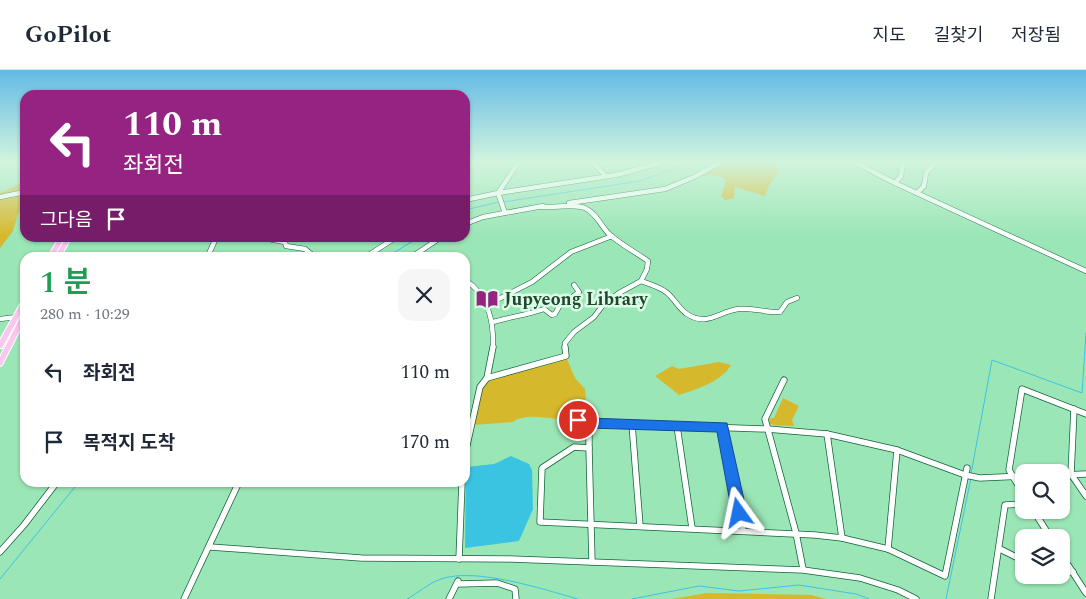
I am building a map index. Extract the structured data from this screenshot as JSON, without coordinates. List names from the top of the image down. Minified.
{"places":{"library":["Jupyeong Library"]},"page":{"header":"GoPilot","nav":["지도","길찾기","저장됨"],"turn":["110 m","좌회전"],"then":"그다음","heading":["1 분","280 m · 10:29"],"list":[{"name":"좌회전","value":"110 m"},{"name":"목적지 도착","value":"170 m"}]}}
